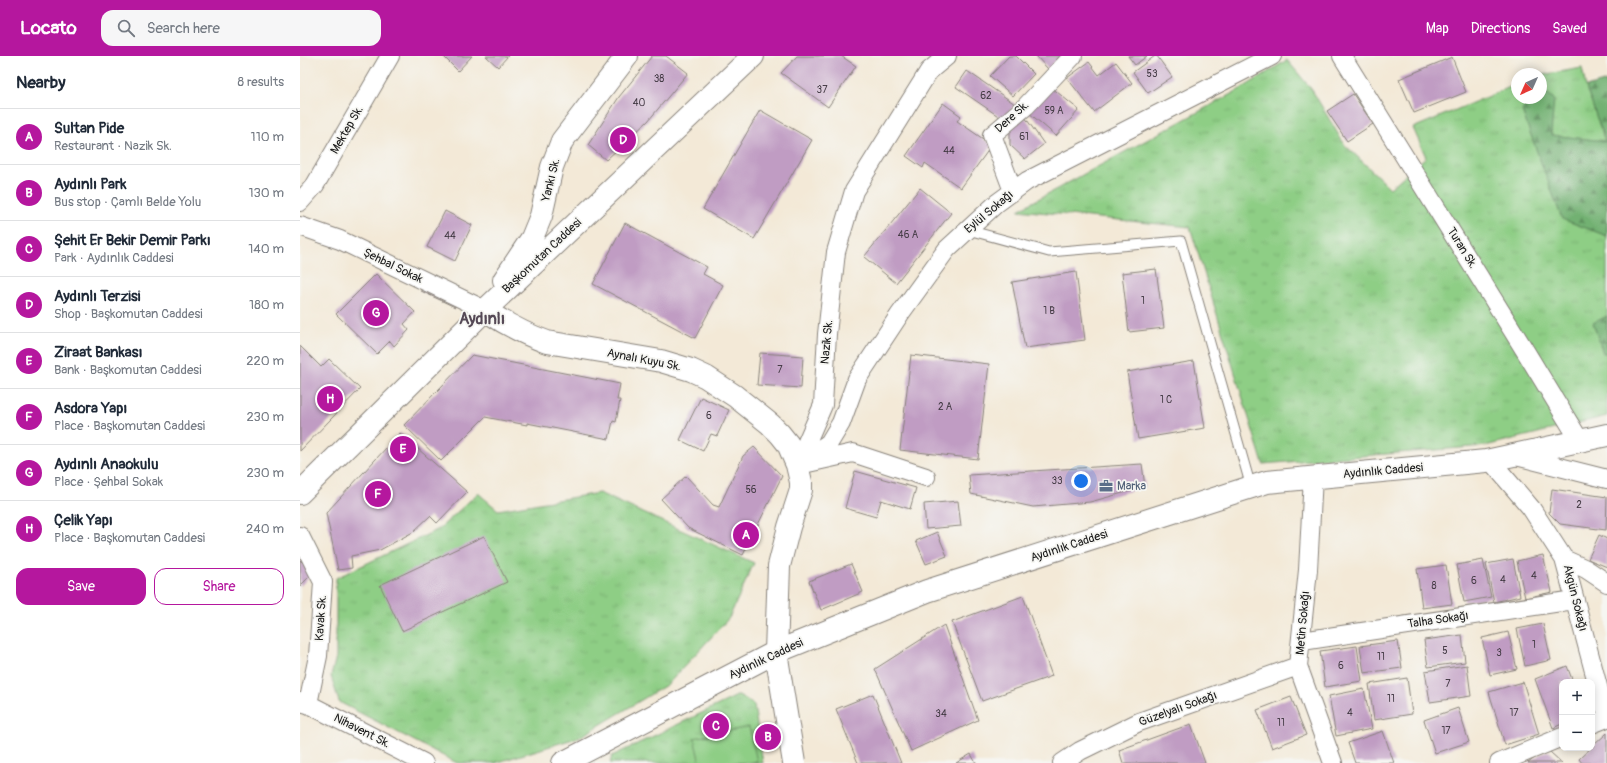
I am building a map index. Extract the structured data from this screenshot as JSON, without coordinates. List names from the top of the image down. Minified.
{"streets":{"street":["Dere Sk.","Mektep Sk.","Yankı Sk.","Eylül Sokağı","Turan Sk.","Başkomutan Caddesi","Şehbal Sokak","Nazik Sk.","Aynalı Kuyu Sk.","Aydınlık Caddesi","Akgün Sokağı","Kavak Sk.","Talha Sokağı","Metin Sokağı","Güzelyalı Sokağı","Nihavent Sk."]},"crossings":[["Dere Sk.","Eylül Sokağı"],["Yankı Sk.","Başkomutan Caddesi"],["Yankı Sk.","Şehbal Sokak"],["Yankı Sk.","Aynalı Kuyu Sk."],["Eylül Sokağı","Nazik Sk."],["Eylül Sokağı","Aynalı Kuyu Sk."],["Turan Sk.","Aydınlık Caddesi"],["Başkomutan Caddesi","Şehbal Sokak"],["Başkomutan Caddesi","Aynalı Kuyu Sk."],["Şehbal Sokak","Aynalı Kuyu Sk."],["Nazik Sk.","Aynalı Kuyu Sk."],["Aydınlık Caddesi","Akgün Sokağı"],["Aydınlık Caddesi","Metin Sokağı"],["Akgün Sokağı","Talha Sokağı"],["Kavak Sk.","Nihavent Sk."],["Talha Sokağı","Metin Sokağı"],["Metin Sokağı","Güzelyalı Sokağı"]],"districts":["Aydınlı"],"places":{"office":["Marka"]},"house_numbers":["53","38","37","62","40","59 A","61","44","46 A","44","1","1 B","7","1 C","2 A","6","33","56","2","4","4","6","8","1","5","3","11","6","7","11","4","17","34","11","17"],"north":"bottom left","page":{"header":"Locato","search":"Search here","nav":["Map","Directions","Saved"],"heading":["Nearby","8 results"],"list":[{"mark":"A","name":"Sultan Pide","note":"Restaurant · Nazik Sk.","value":"110 m"},{"mark":"B","name":"Aydınlı Park","note":"Bus stop · Çamlı Belde Yolu","value":"130 m"},{"mark":"C","name":"Şehit Er Bekir Demir Parkı","note":"Park · Aydınlık Caddesi","value":"140 m"},{"mark":"D","name":"Aydınlı Terzisi","note":"Shop · Başkomutan Caddesi","value":"180 m"},{"mark":"E","name":"Ziraat Bankası","note":"Bank · Başkomutan Caddesi","value":"220 m"},{"mark":"F","name":"Asdora Yapı","note":"Place · Başkomutan Caddesi","value":"230 m"},{"mark":"G","name":"Aydınlı Anaokulu","note":"Place · Şehbal Sokak","value":"230 m"},{"mark":"H","name":"Çelik Yapı","note":"Place · Başkomutan Caddesi","value":"240 m"}],"pins":["D","G","H","E","F","A","C","B"],"buttons":["Save","Share"],"map_buttons":["+","−"]}}
